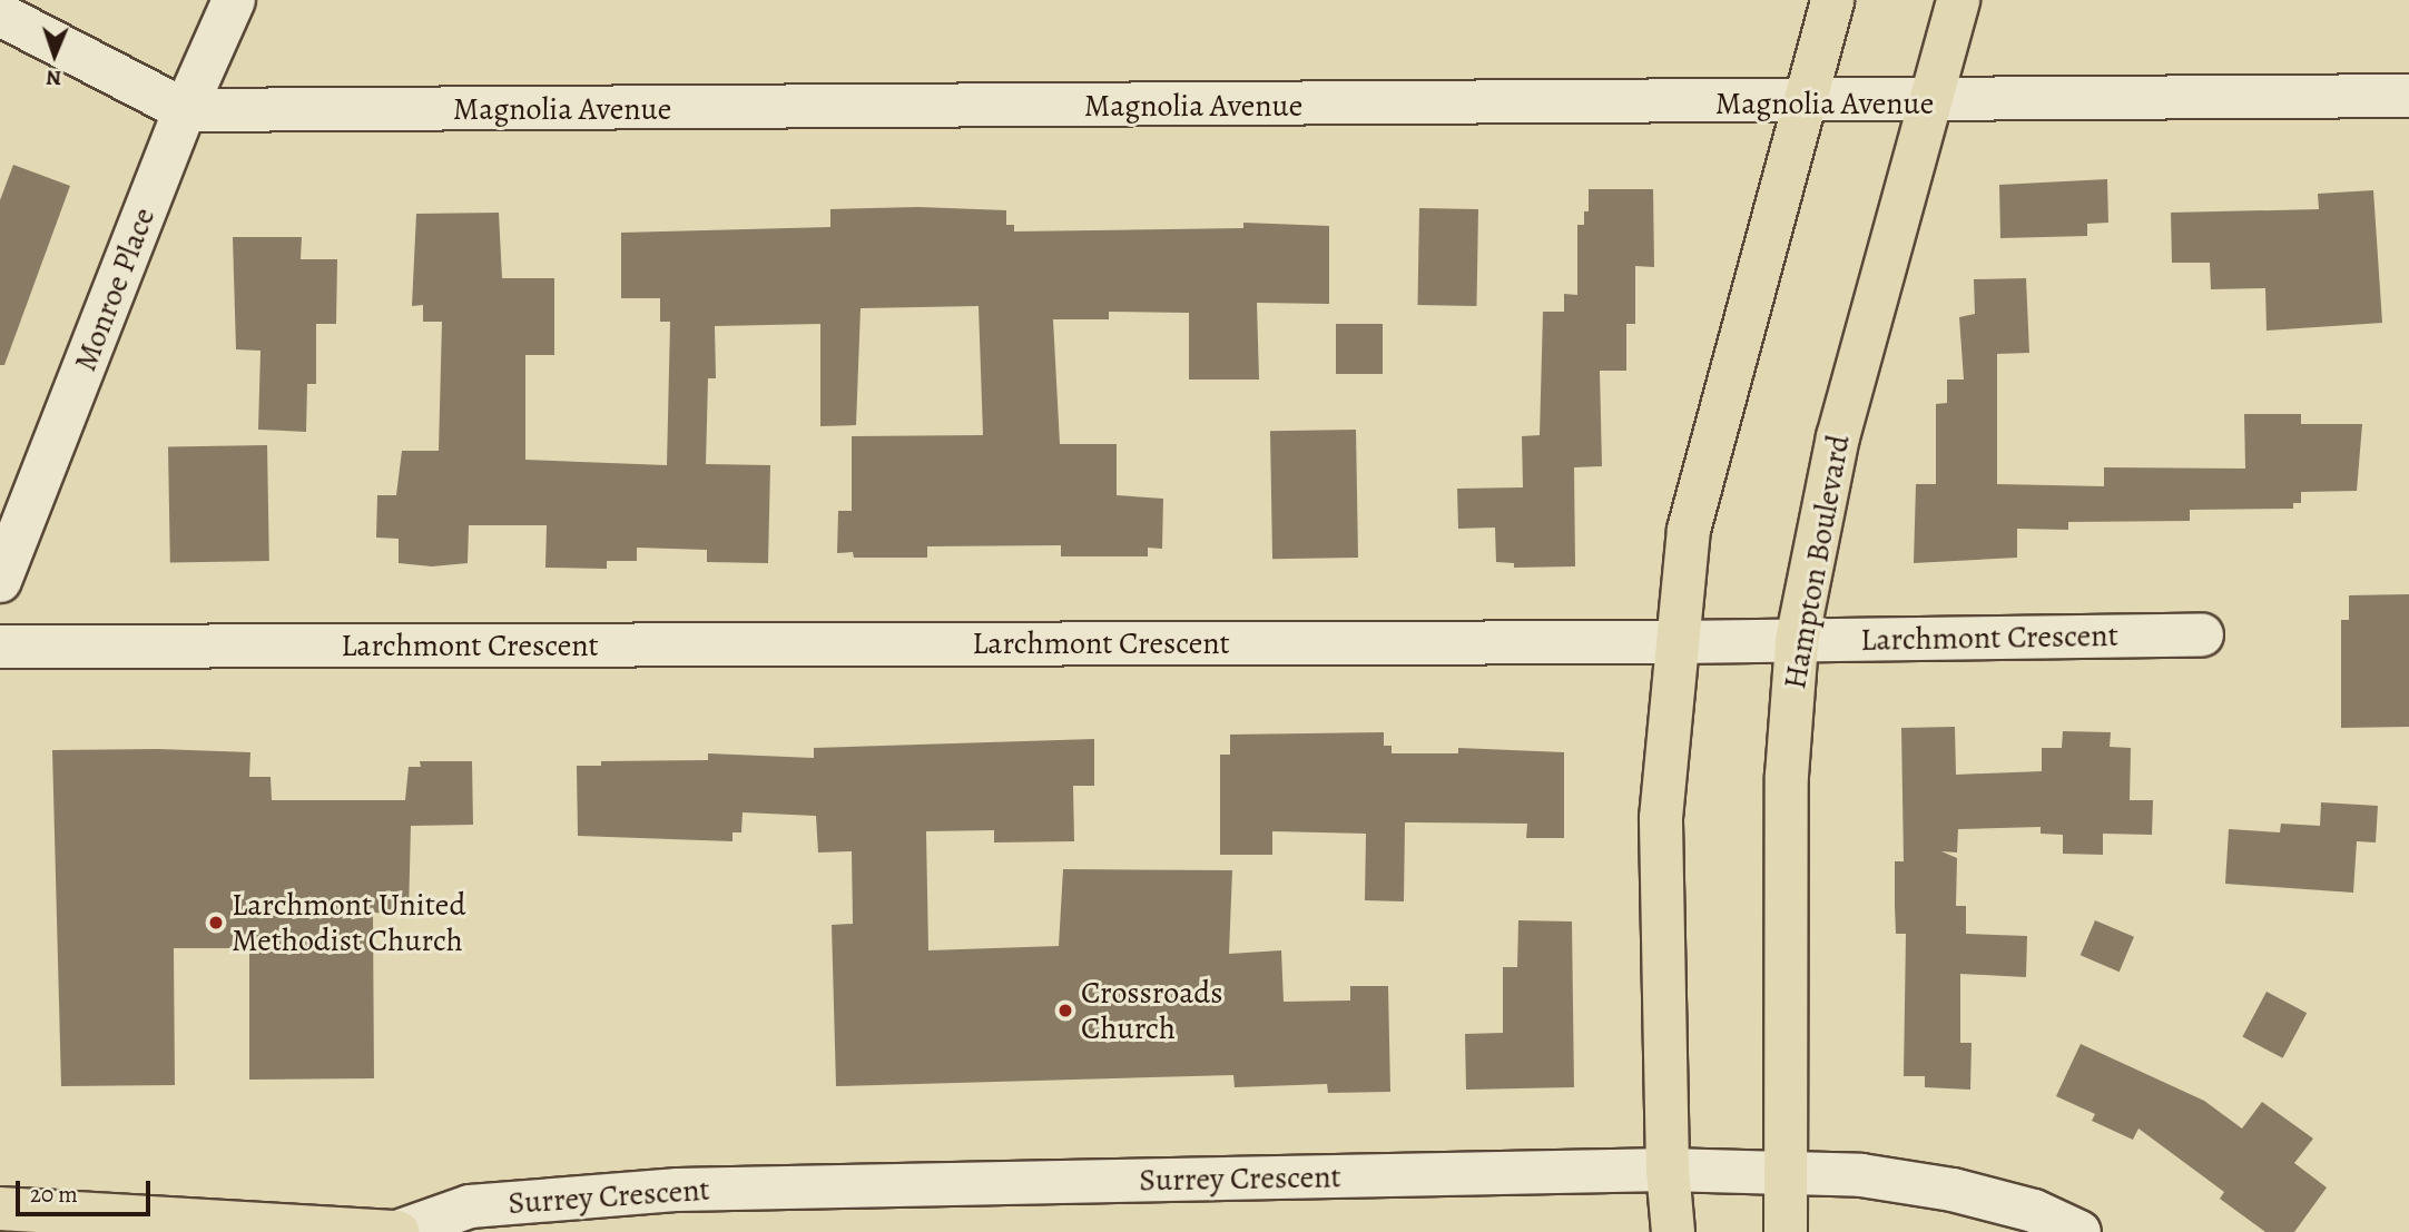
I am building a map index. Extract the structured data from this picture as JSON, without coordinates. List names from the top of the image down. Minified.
{"streets":{"main road":["Hampton Boulevard"],"street":["Magnolia Avenue","Monroe Place","Larchmont Crescent","Surrey Crescent"]},"crossings":[["Magnolia Avenue","Monroe Place"],["Magnolia Avenue","Hampton Boulevard"],["Hampton Boulevard","Larchmont Crescent"],["Hampton Boulevard","Surrey Crescent"]],"places":["Larchmont United Methodist Church","Crossroads Church"],"scale_bar":"20 m","north":"bottom"}
